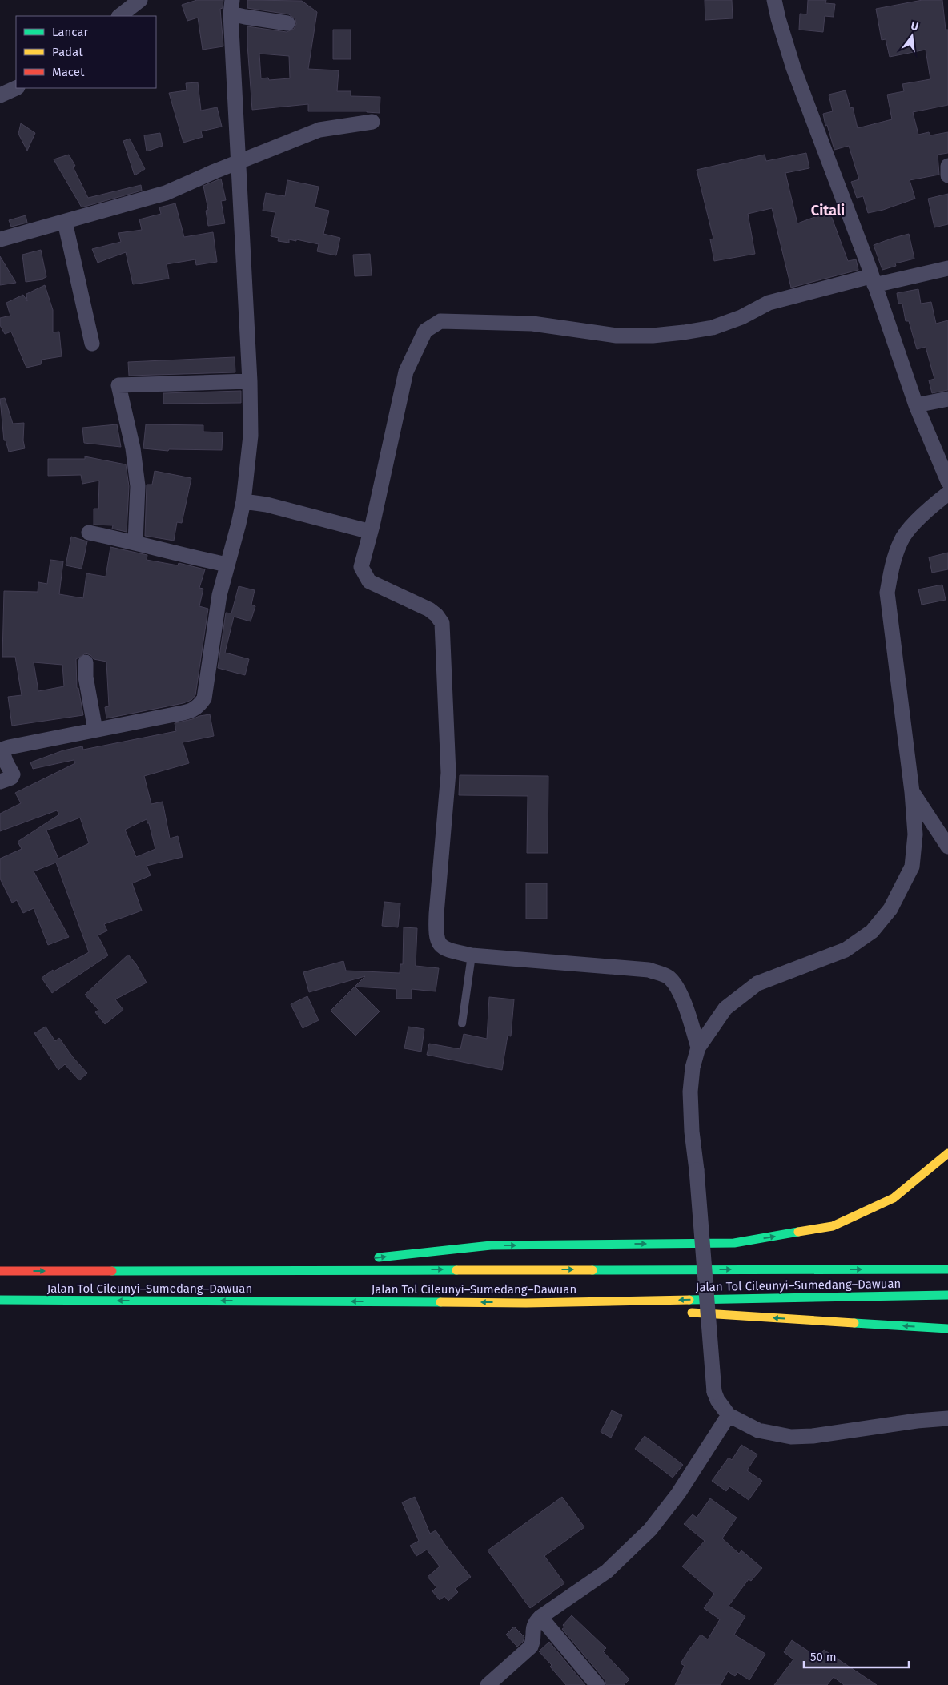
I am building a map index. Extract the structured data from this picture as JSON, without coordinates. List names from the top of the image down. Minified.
{"streets":{"highway":["Jalan Tol Cileunyi–Sumedang–Dawuan"]},"districts":["Citali"],"legend":["Lancar","Padat","Macet"],"scale_bar":"50 m","north":"top"}
